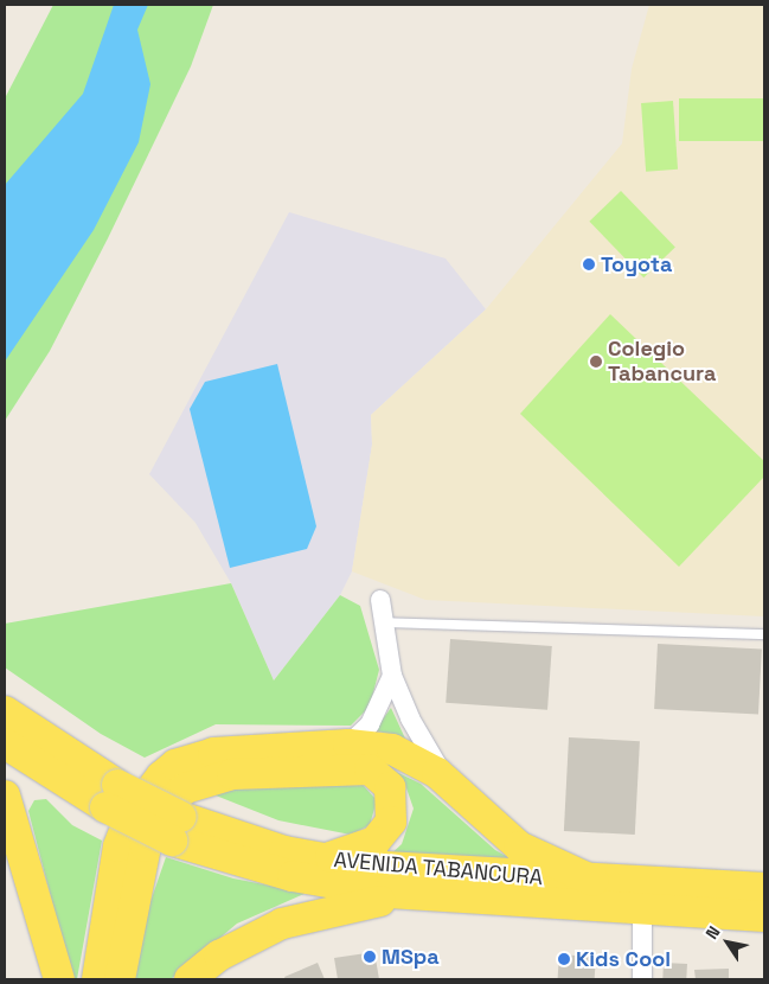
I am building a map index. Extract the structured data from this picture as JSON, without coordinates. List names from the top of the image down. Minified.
{"streets":{"main road":["AVENIDA TABANCURA"]},"places":["Toyota","Colegio Tabancura","MSpa","Kids Cool"],"north":"top left"}
